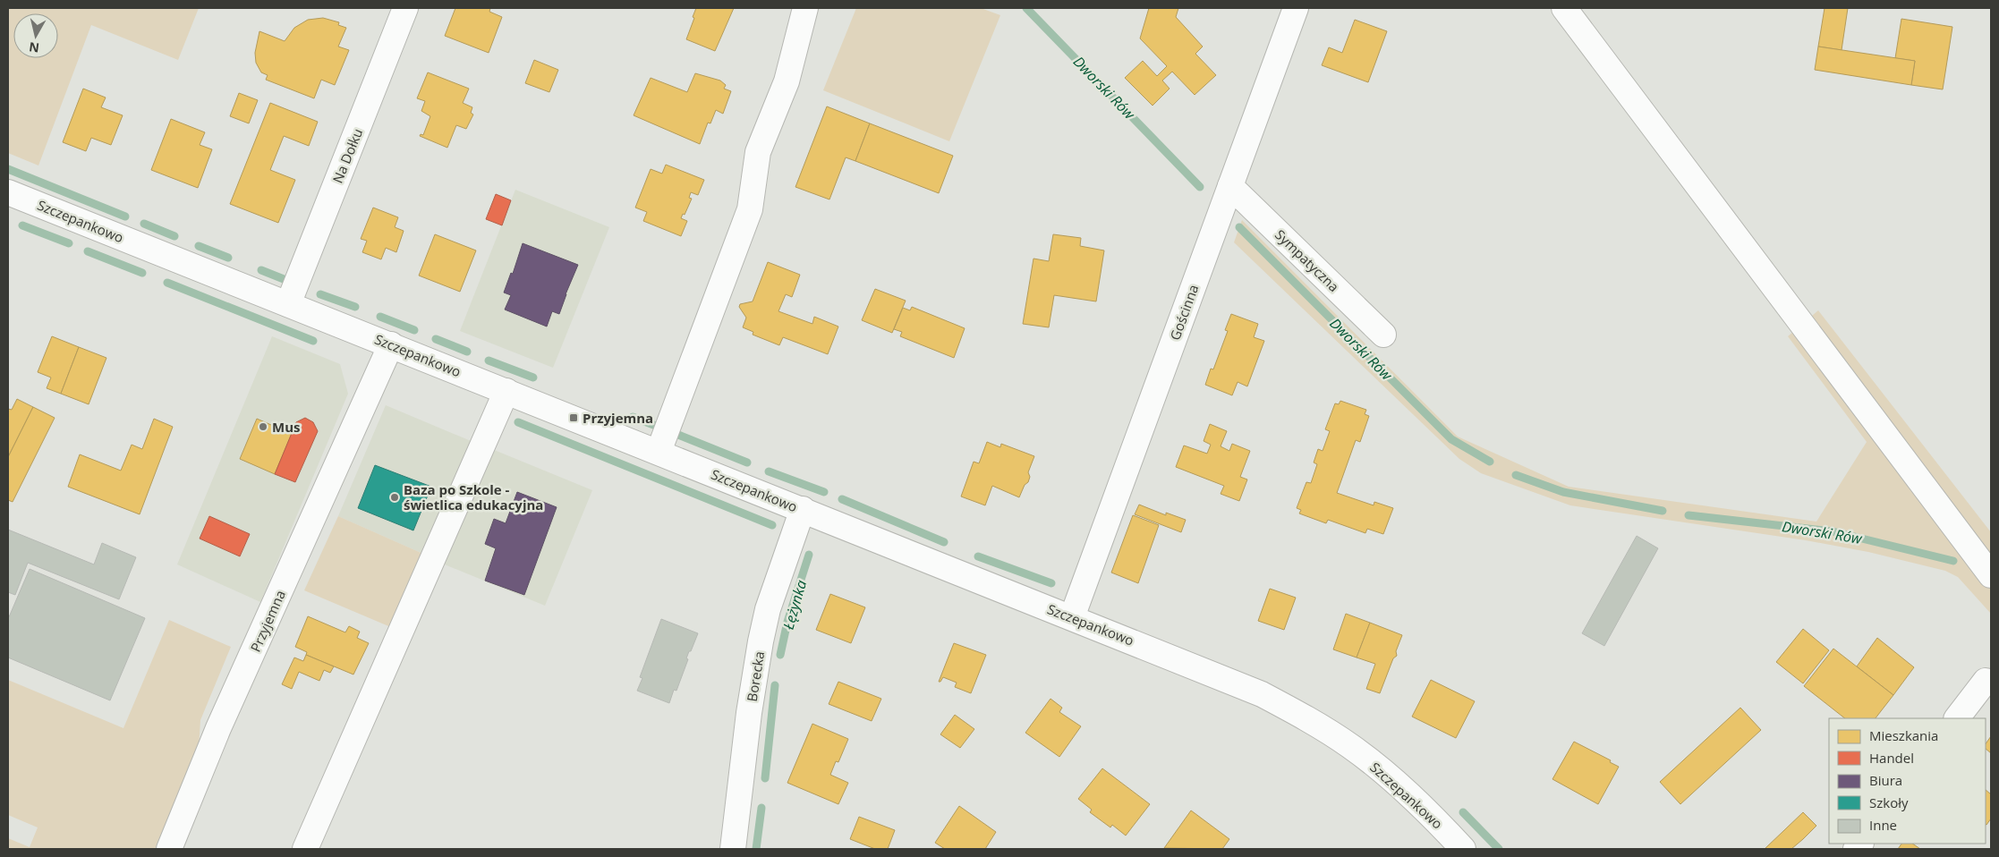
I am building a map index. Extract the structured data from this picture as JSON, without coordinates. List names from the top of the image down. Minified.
{"streets":{"street":["Na Dołku","Szczepankowo","Sympatyczna","Gościnna","Przyjemna","Borecka"]},"crossings":[["Na Dołku","Szczepankowo"],["Szczepankowo","Gościnna"],["Szczepankowo","Przyjemna"],["Szczepankowo","Borecka"],["Sympatyczna","Gościnna"]],"water":["Dworski Rów","Łężynka"],"places":{"transit":["Przyjemna"],"other":["Mus","Baza po Szkole - świetlica edukacyjna"]},"legend":["Mieszkania","Handel","Biura","Szkoły","Inne"],"north":"bottom"}
